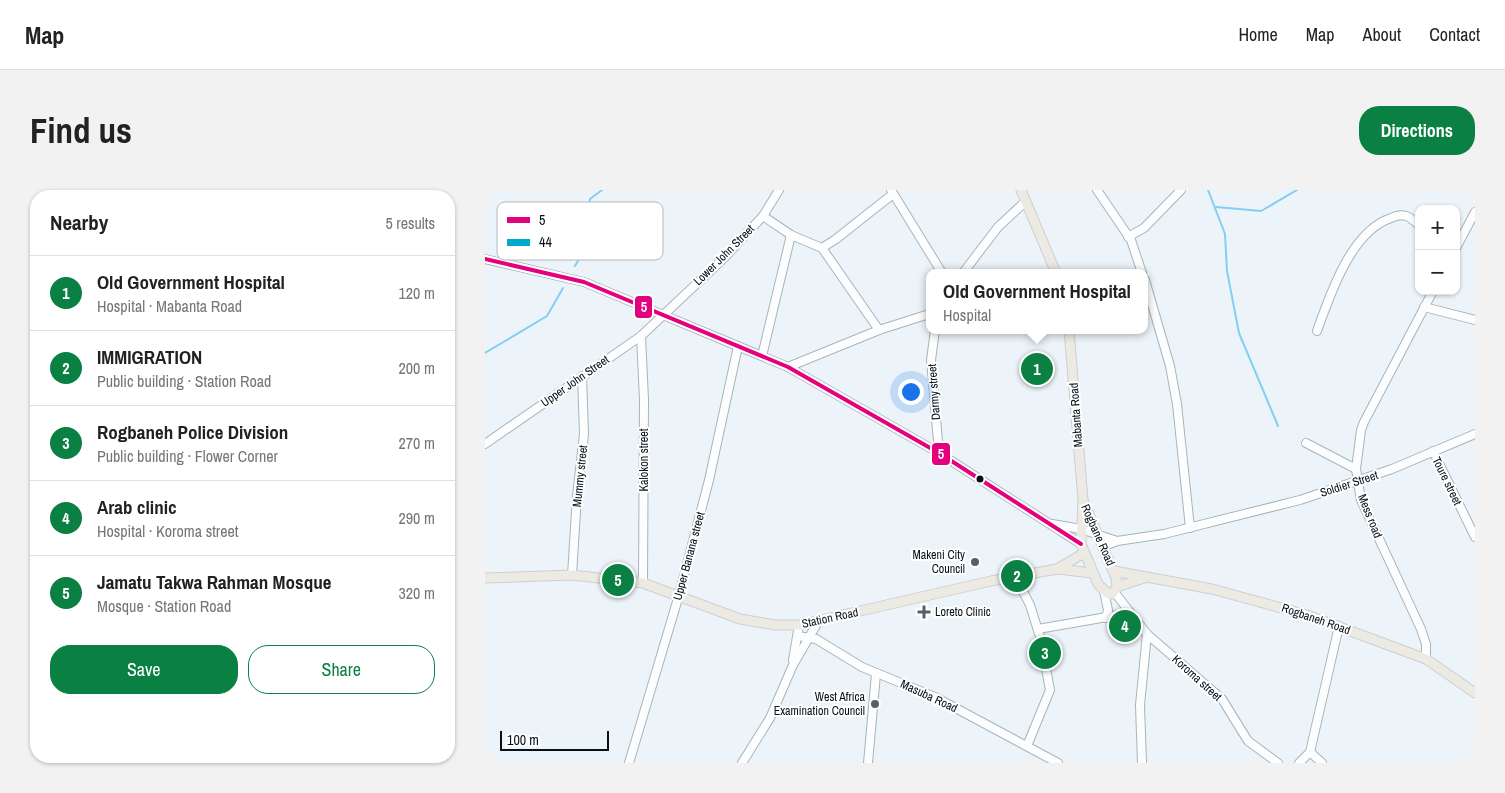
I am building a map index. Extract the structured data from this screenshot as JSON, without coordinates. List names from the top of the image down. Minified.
{"streets":{"main road":["Mabanta Road","Rogbane Road","Station Road","Rogbaneh Road"],"street":["Lower John Street","Upper John Street","Darmy street","Kalokon street","Mummy street","Toure street","Soldier Street","Mess road","Upper Banana street","Koroma street","Masuba Road"]},"crossings":[["Lower John Street","Upper John Street"],["Upper John Street","Kalokon street"],["Upper John Street","Mummy street"],["Mabanta Road","Rogbane Road"],["Kalokon street","Station Road"],["Mummy street","Station Road"],["Toure street","Soldier Street"],["Soldier Street","Mess road"],["Soldier Street","Rogbane Road"],["Mess road","Rogbaneh Road"],["Rogbane Road","Rogbaneh Road"],["Upper Banana street","Station Road"]],"places":{"other":["Makeni City Council","West Africa Examination Council"],"health":["Loreto Clinic"]},"lines":["transit line 5"],"legend":["5","44"],"scale_bar":"100 m","page":{"header":"Map","nav":["Home","Map","About","Contact"],"buttons":["Directions",["Save","Share"]],"title":"Find us","heading":["Nearby","5 results"],"map_buttons":["+","−"],"list":[{"mark":"1","name":"Old Government Hospital","note":"Hospital · Mabanta Road","value":"120 m"},{"mark":"2","name":"IMMIGRATION","note":"Public building · Station Road","value":"200 m"},{"mark":"3","name":"Rogbaneh Police Division","note":"Public building · Flower Corner","value":"270 m"},{"mark":"4","name":"Arab clinic","note":"Hospital · Koroma street","value":"290 m"},{"mark":"5","name":"Jamatu Takwa Rahman Mosque","note":"Mosque · Station Road","value":"320 m"}],"popup":["Old Government Hospital","Hospital"],"pins":["1","2","5","4","3"],"scale":"100 m"}}
